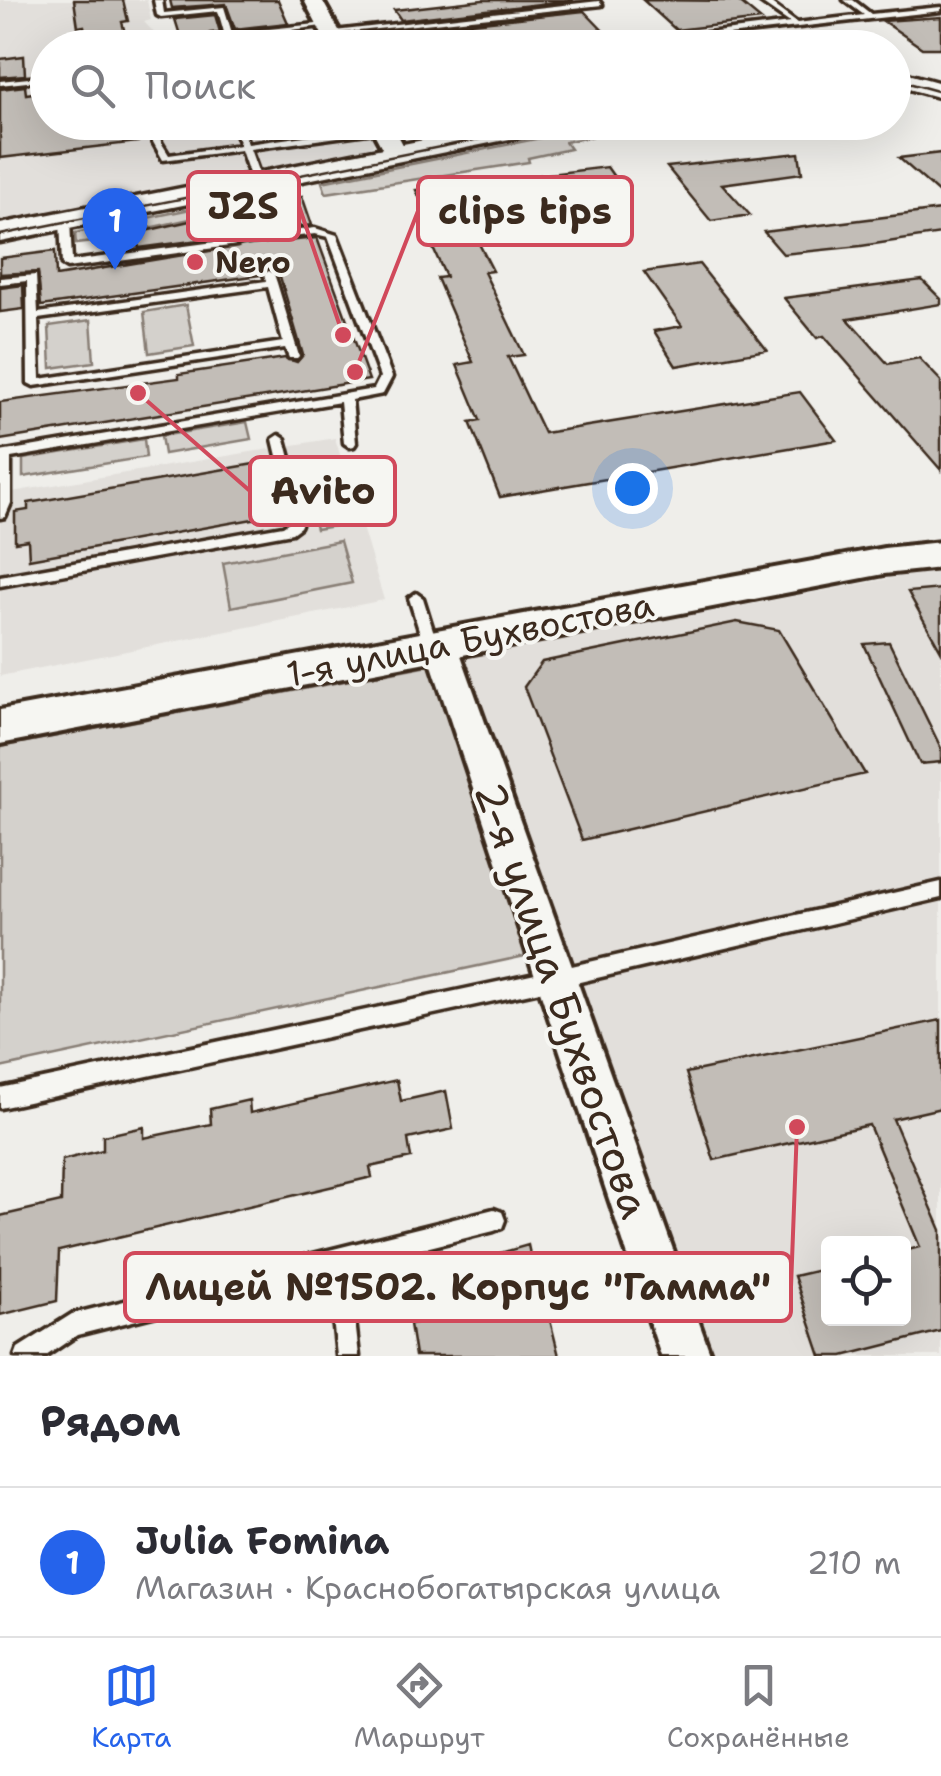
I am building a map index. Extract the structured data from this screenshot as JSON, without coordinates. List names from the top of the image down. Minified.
{"streets":{"street":["1-я улица Бухвостова","2-я улица Бухвостова"]},"crossings":[["1-я улица Бухвостова","2-я улица Бухвостова"]],"places":["Nero","J2S","clips tips","Avito","Лицей №1502. Корпус \"Гамма\""],"page":{"search":"Поиск","pins":"1","heading":"Рядом","list":[{"mark":"1","name":"Julia Fomina","note":"Магазин · Краснобогатырская улица","value":"210 m"}],"nav":["Карта","Маршрут","Сохранённые"]}}
